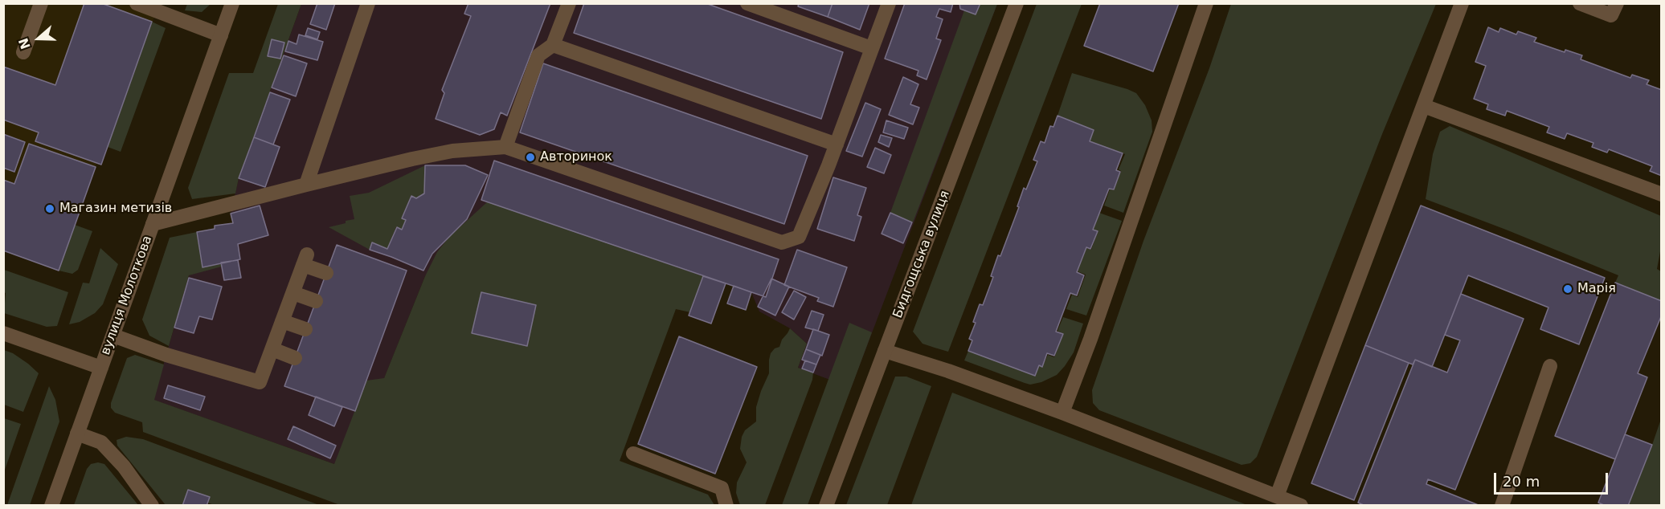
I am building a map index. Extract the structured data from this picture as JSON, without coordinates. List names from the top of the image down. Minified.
{"streets":{"street":["Бидгощська вулиця","вулиця Молоткова"]},"places":["Авторинок","Магазин метизів","Марія"],"scale_bar":"20 m","north":"left"}
